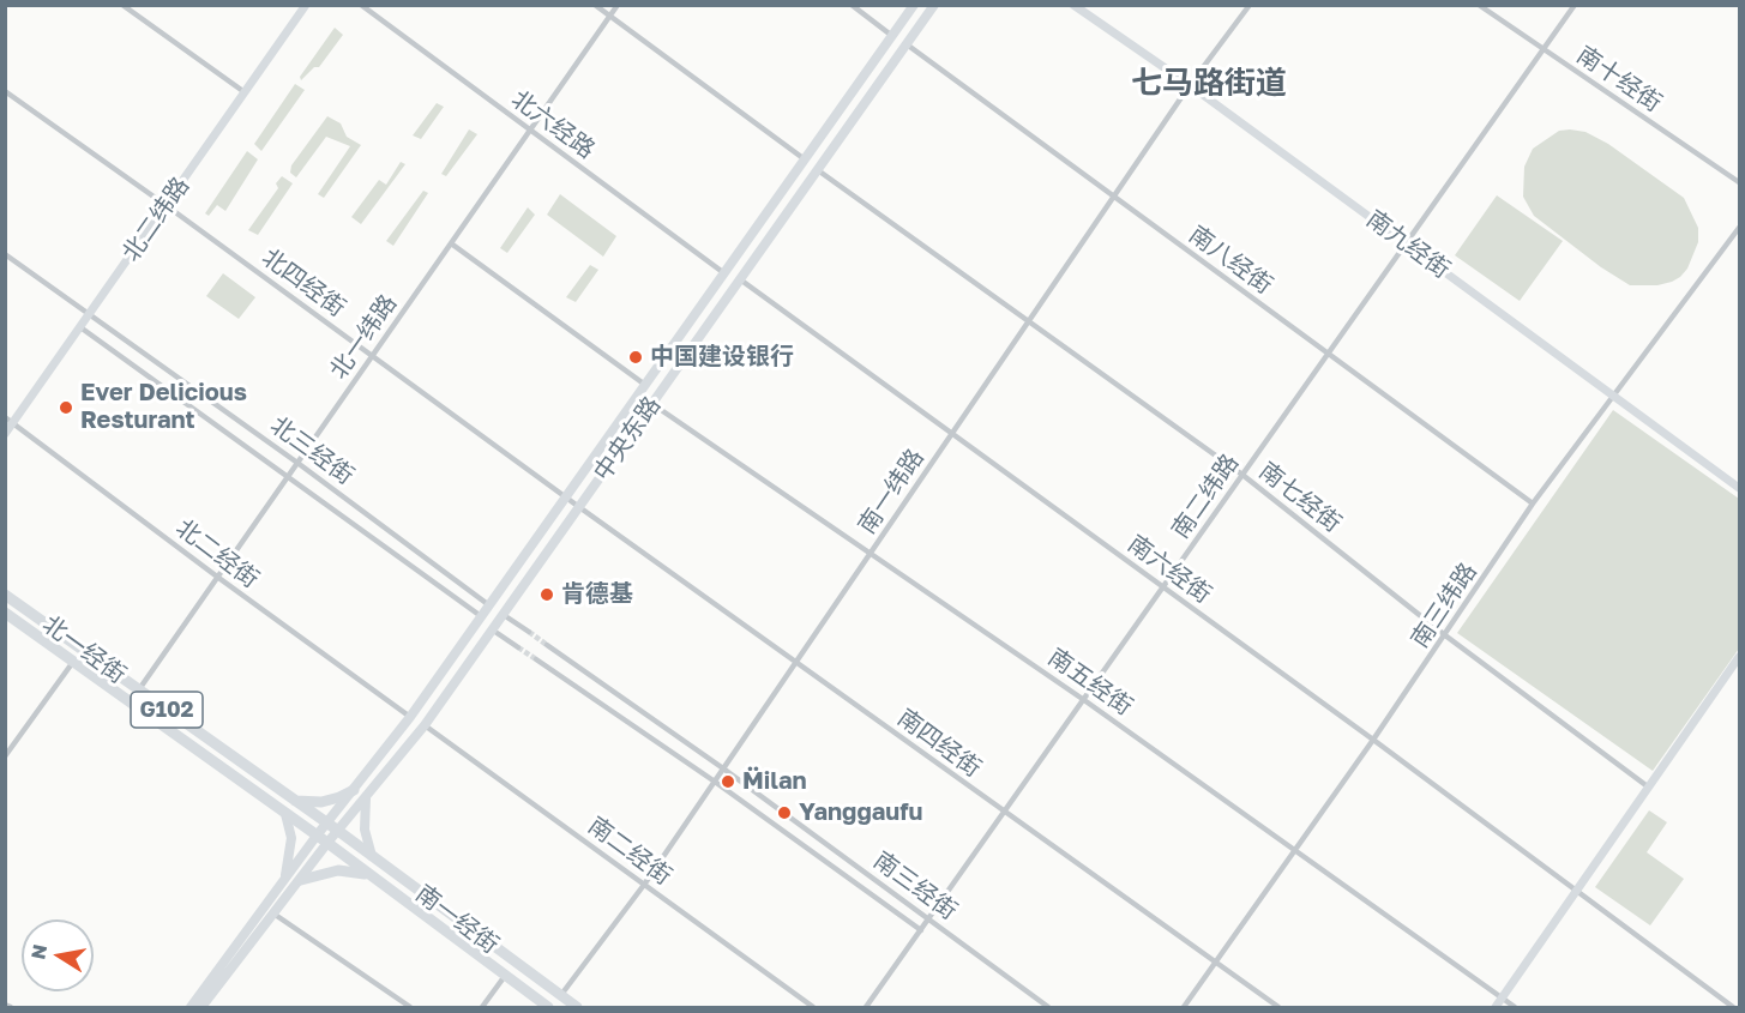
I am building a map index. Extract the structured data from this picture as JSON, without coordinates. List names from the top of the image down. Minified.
{"streets":{"highway":["北一经街","G102","南一经街"],"main road":["中央东路"],"street":["南十经街","北六经路","北二纬路","南九经街","南八经街","北四经街","北一纬路","北三经街","南一纬路","南二纬路","南七经街","北二经街","南六经街","南三纬路","南五经街","南四经街","南二经街","南三经街"]},"crossings":[["南十经街","南二纬路"],["北六经路","北一纬路"],["北六经路","中央东路"],["北二纬路","北四经街"],["北二纬路","北三经街"],["北二纬路","北二经街"],["南九经街","南一纬路"],["南九经街","南二纬路"],["南九经街","南三纬路"],["南八经街","中央东路"],["南八经街","南一纬路"],["南八经街","南二纬路"],["南八经街","南三纬路"],["北四经街","北一纬路"],["北四经街","中央东路"],["北四经街","南四经街"],["北一纬路","北三经街"],["北一纬路","北二经街"],["北一纬路","北一经街"],["中央东路","北三经街"],["中央东路","南七经街"],["中央东路","北二经街"],["中央东路","南六经街"],["中央东路","北一经街"],["中央东路","南五经街"],["中央东路","南四经街"],["中央东路","南二经街"],["中央东路","南一经街"],["南一纬路","南七经街"],["南一纬路","南六经街"],["南一纬路","南五经街"],["南一纬路","南四经街"],["南一纬路","南二经街"],["南一纬路","南三经街"],["南一纬路","南一经街"],["南二纬路","南七经街"],["南二纬路","南六经街"],["南二纬路","南五经街"],["南二纬路","南四经街"],["南二纬路","南三经街"],["南七经街","南三纬路"],["南六经街","南三纬路"],["南三纬路","南五经街"],["南三纬路","南四经街"],["北一经街","南一经街"]],"districts":["七马路街道"],"places":["中国建设银行","Ever Delicious Resturant","肯德基","M̈ilan","Yanggaufu"],"north":"left"}
